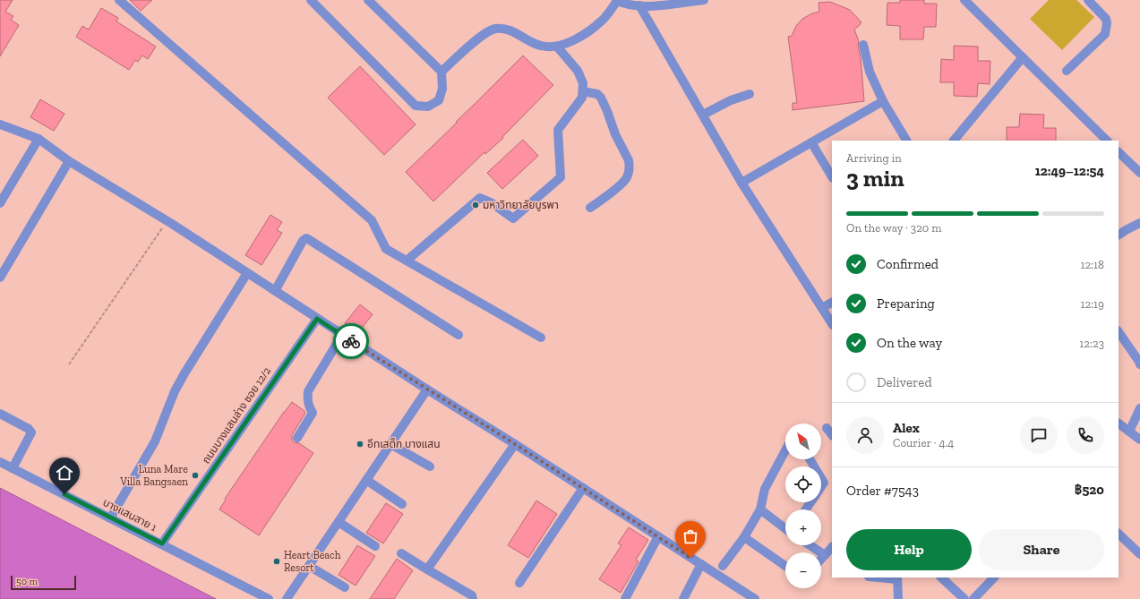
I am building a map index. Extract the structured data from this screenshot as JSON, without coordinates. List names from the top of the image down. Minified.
{"streets":{"street":["ถนนบางแสนล่าง ซอย 12/2","บางแสนสาย 1"]},"crossings":[["ถนนบางแสนล่าง ซอย 12/2","บางแสนสาย 1"]],"places":["มหาวิทยาลัยบูรพา","อีทเสต็ก บางแสน","Luna Mare Villa Bangsaen","Heart Beach Resort"],"scale_bar":"50 m","north":"top left","page":{"heading":["3 min","Arriving in","12:49–12:54"],"panel":["Alex","Courier · 4.4","Order #7543","฿520"],"bar":"On the way · 320 m","list":[["Confirmed","12:18"],["Preparing","12:19"],["On the way","12:23"],"Delivered"],"map_buttons":["+","−"],"buttons":["Help","Share"],"scale":"50 m"}}
